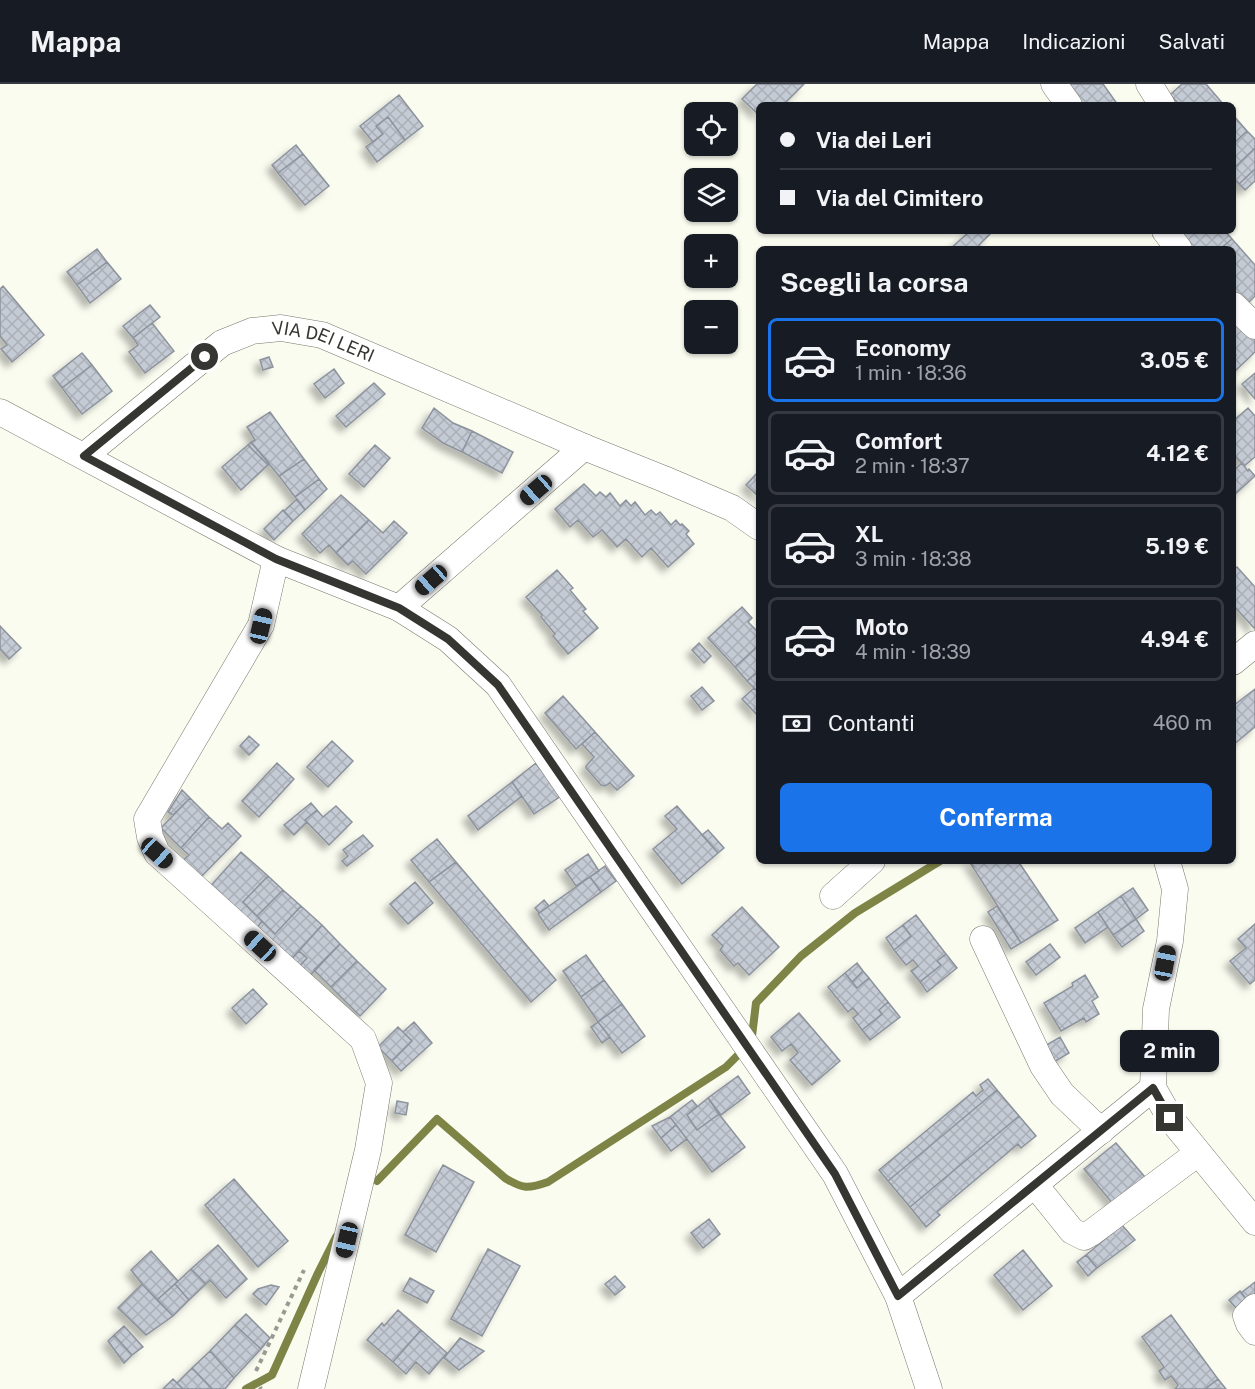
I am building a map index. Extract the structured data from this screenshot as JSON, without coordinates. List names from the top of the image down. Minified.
{"streets":{"street":["VIA DEI LERI"]},"page":{"header":"Mappa","nav":["Mappa","Indicazioni","Salvati"],"map_buttons":["+","−"],"banner":["Via dei Leri","Via del Cimitero"],"heading":"Scegli la corsa","list":[{"name":"Economy","note":"1 min · 18:36","value":"3.05 €"},{"name":"Comfort","note":"2 min · 18:37","value":"4.12 €"},{"name":"XL","note":"3 min · 18:38","value":"5.19 €"},{"name":"Moto","note":"4 min · 18:39","value":"4.94 €"}],"pay":["Contanti","460 m"],"buttons":"Conferma","bubble":"2 min"}}
